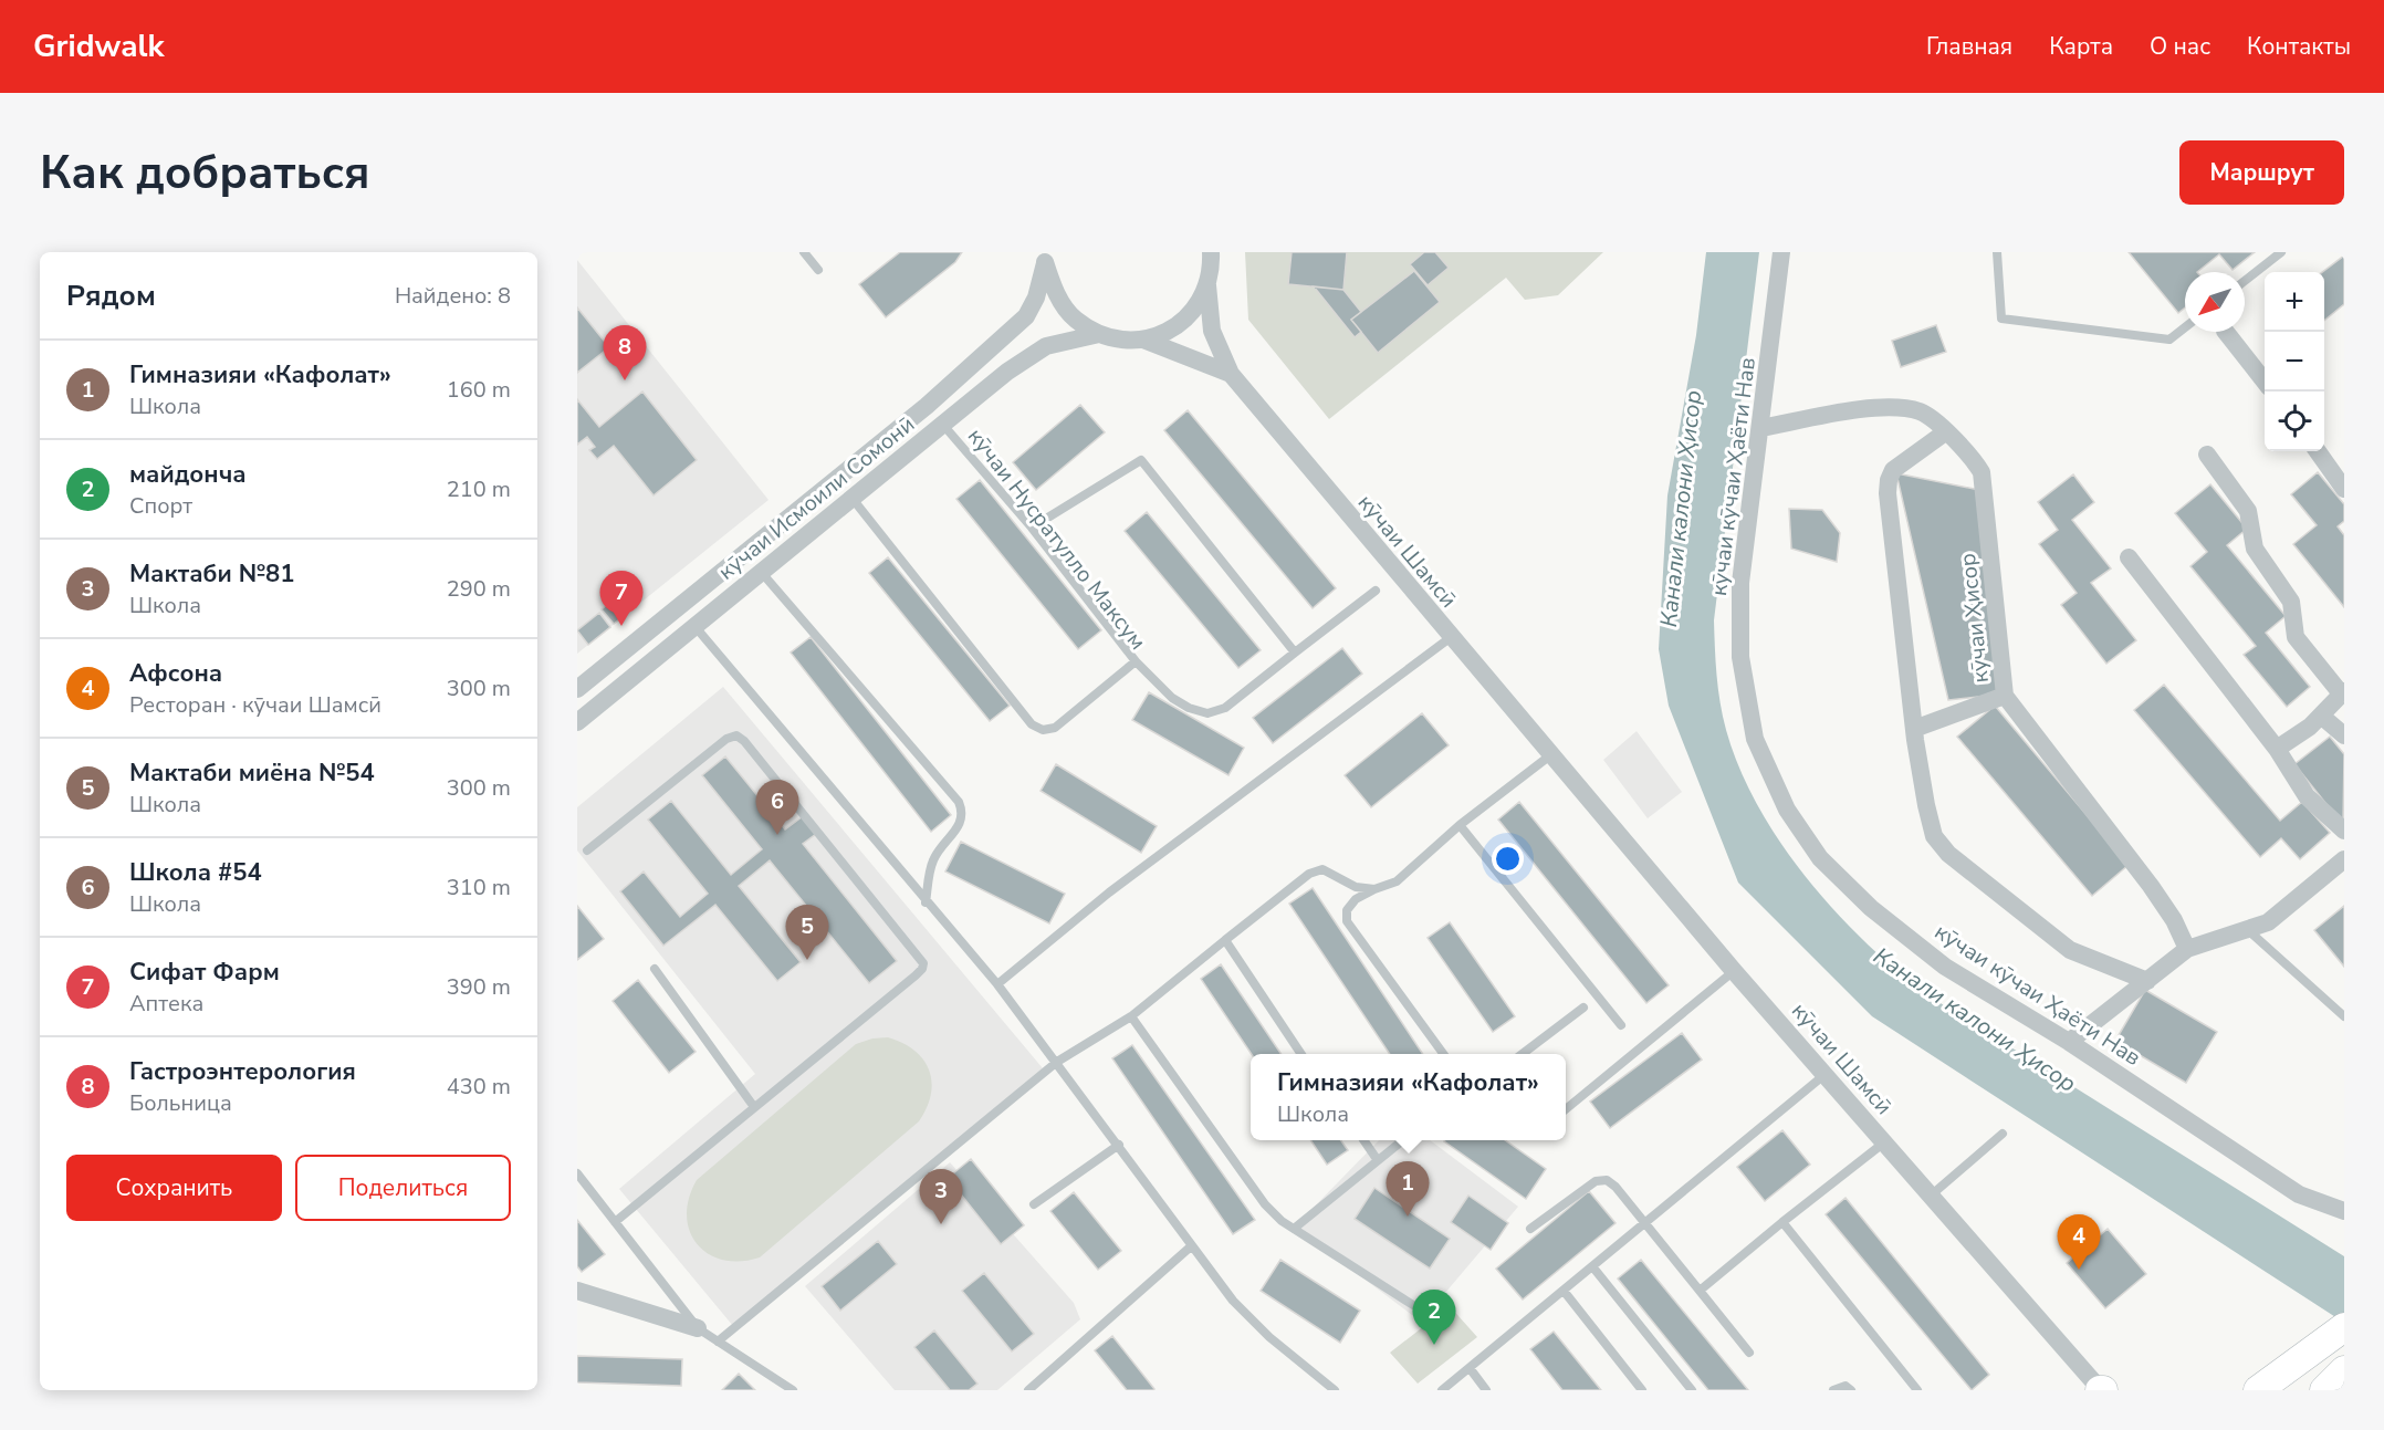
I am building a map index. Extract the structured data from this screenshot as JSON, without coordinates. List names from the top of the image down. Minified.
{"streets":{"street":["кӯчаи кӯчаи Ҳаёти Нав","кӯчаи Исмоили Сомонӣ","кӯчаи Шамсӣ","кӯчаи Ҳисор"],"lane":["кӯчаи Нусратулло Максум"]},"crossings":[["кӯчаи кӯчаи Ҳаёти Нав","кӯчаи Ҳисор"],["кӯчаи Исмоили Сомонӣ","кӯчаи Нусратулло Максум"],["кӯчаи Исмоили Сомонӣ","кӯчаи Шамсӣ"]],"water":["Канали калони Ҳисор"],"north":"bottom left","page":{"header":"Gridwalk","nav":["Главная","Карта","О нас","Контакты"],"buttons":["Маршрут",["Сохранить","Поделиться"]],"title":"Как добраться","heading":["Рядом","Найдено: 8"],"map_buttons":["+","−"],"pins":["8","7","6","5","1","3","4","2"],"list":[{"mark":"1","name":"Гимназияи «Кафолат»","note":"Школа","value":"160 m"},{"mark":"2","name":"майдонча","note":"Спорт","value":"210 m"},{"mark":"3","name":"Мактаби №81","note":"Школа","value":"290 m"},{"mark":"4","name":"Афсона","note":"Ресторан · кӯчаи Шамсӣ","value":"300 m"},{"mark":"5","name":"Мактаби миёна №54","note":"Школа","value":"300 m"},{"mark":"6","name":"Школа #54","note":"Школа","value":"310 m"},{"mark":"7","name":"Сифат Фарм","note":"Аптека","value":"390 m"},{"mark":"8","name":"Гастроэнтерология","note":"Больница","value":"430 m"}],"popup":["Гимназияи «Кафолат»","Школа"]}}
